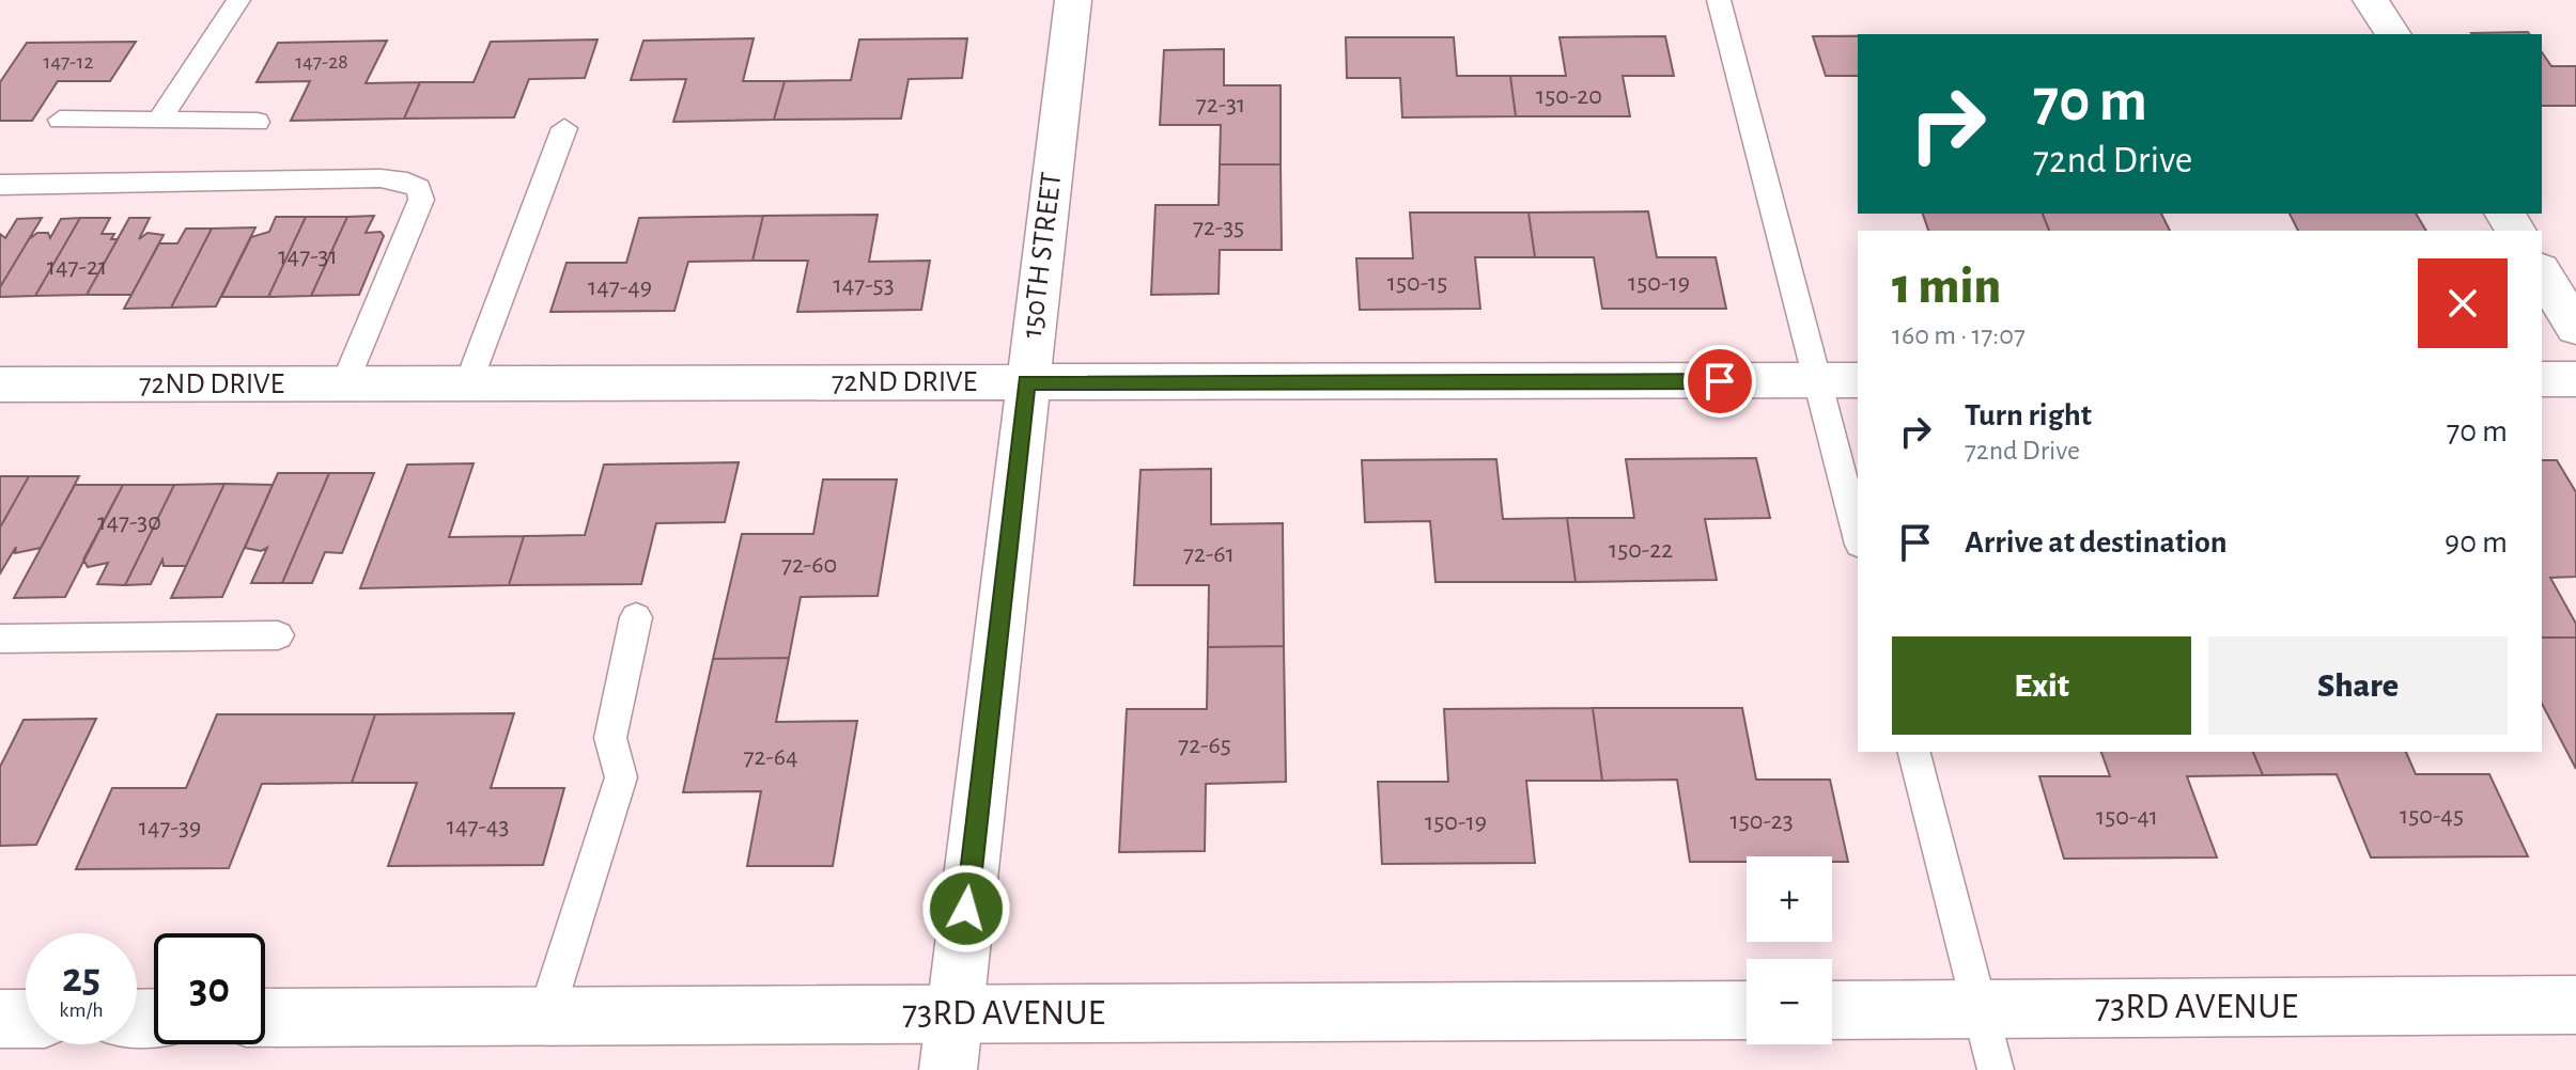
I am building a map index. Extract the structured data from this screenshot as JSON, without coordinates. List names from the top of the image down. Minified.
{"streets":{"street":["150TH STREET","72ND DRIVE","73RD AVENUE"]},"crossings":[["150TH STREET","72ND DRIVE"],["150TH STREET","73RD AVENUE"]],"house_numbers":["147-12","147-28","150-20","72-31","72-35","147-31","147-21","150-15","150-19","147-53","147-49","147-30","150-22","72-61","72-60","72-65","72-64","150-45","150-41","150-23","150-19","147-43","147-39"],"page":{"turn":["70 m","72nd Drive"],"heading":["1 min","160 m · 17:07"],"list":[{"name":"Turn right","note":"72nd Drive","value":"70 m"},{"name":"Arrive at destination","value":"90 m"}],"buttons":["Exit","Share"],"map_buttons":["+","−"],"speed":"25 km/h","limit":"30"}}
